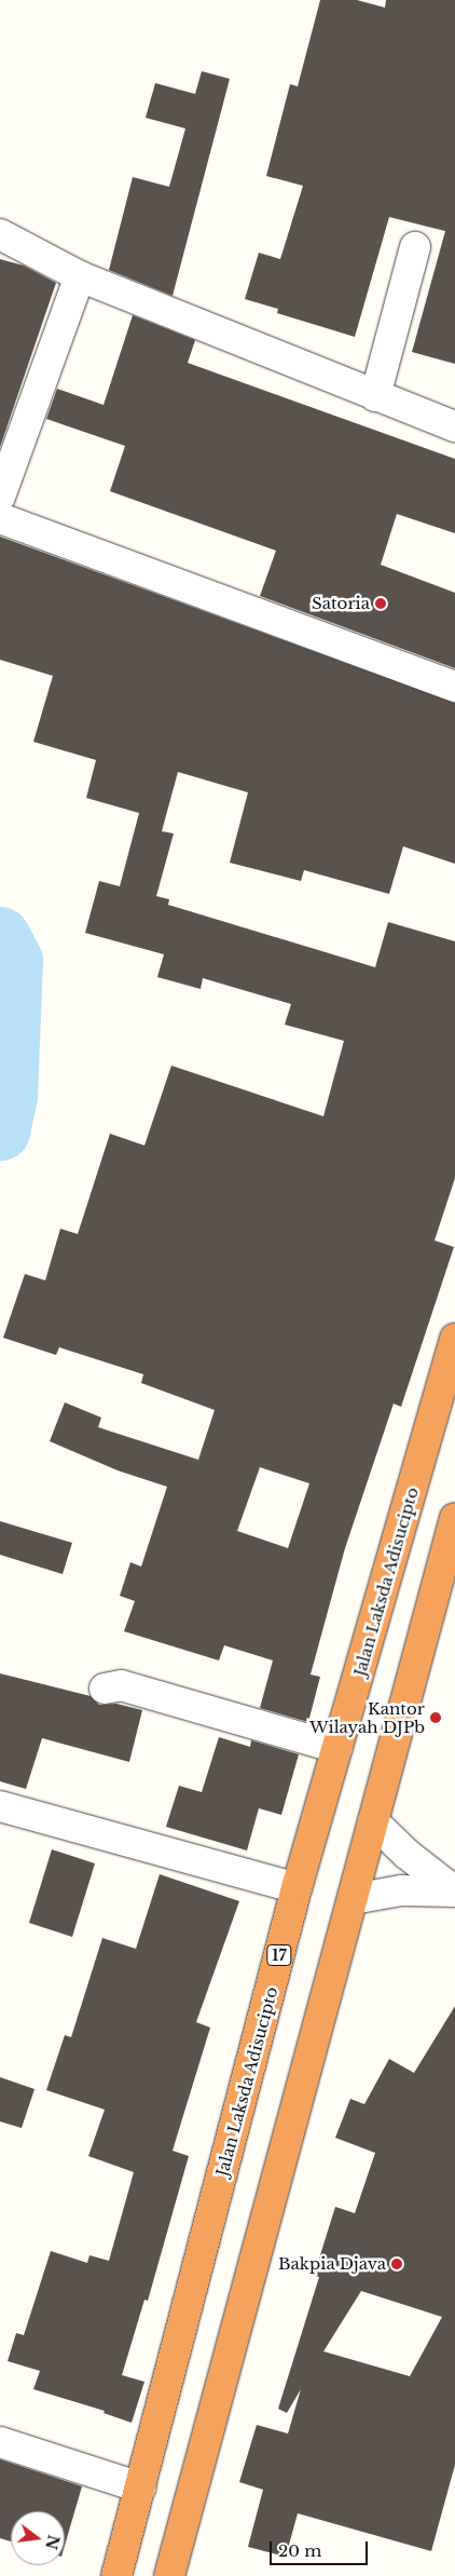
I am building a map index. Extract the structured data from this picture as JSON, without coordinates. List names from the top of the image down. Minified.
{"streets":{"highway":["Jalan Laksda Adisucipto","17"]},"places":["Satoria","Kantor Wilayah DJPb","Bakpia Djava"],"scale_bar":"20 m","north":"right"}
